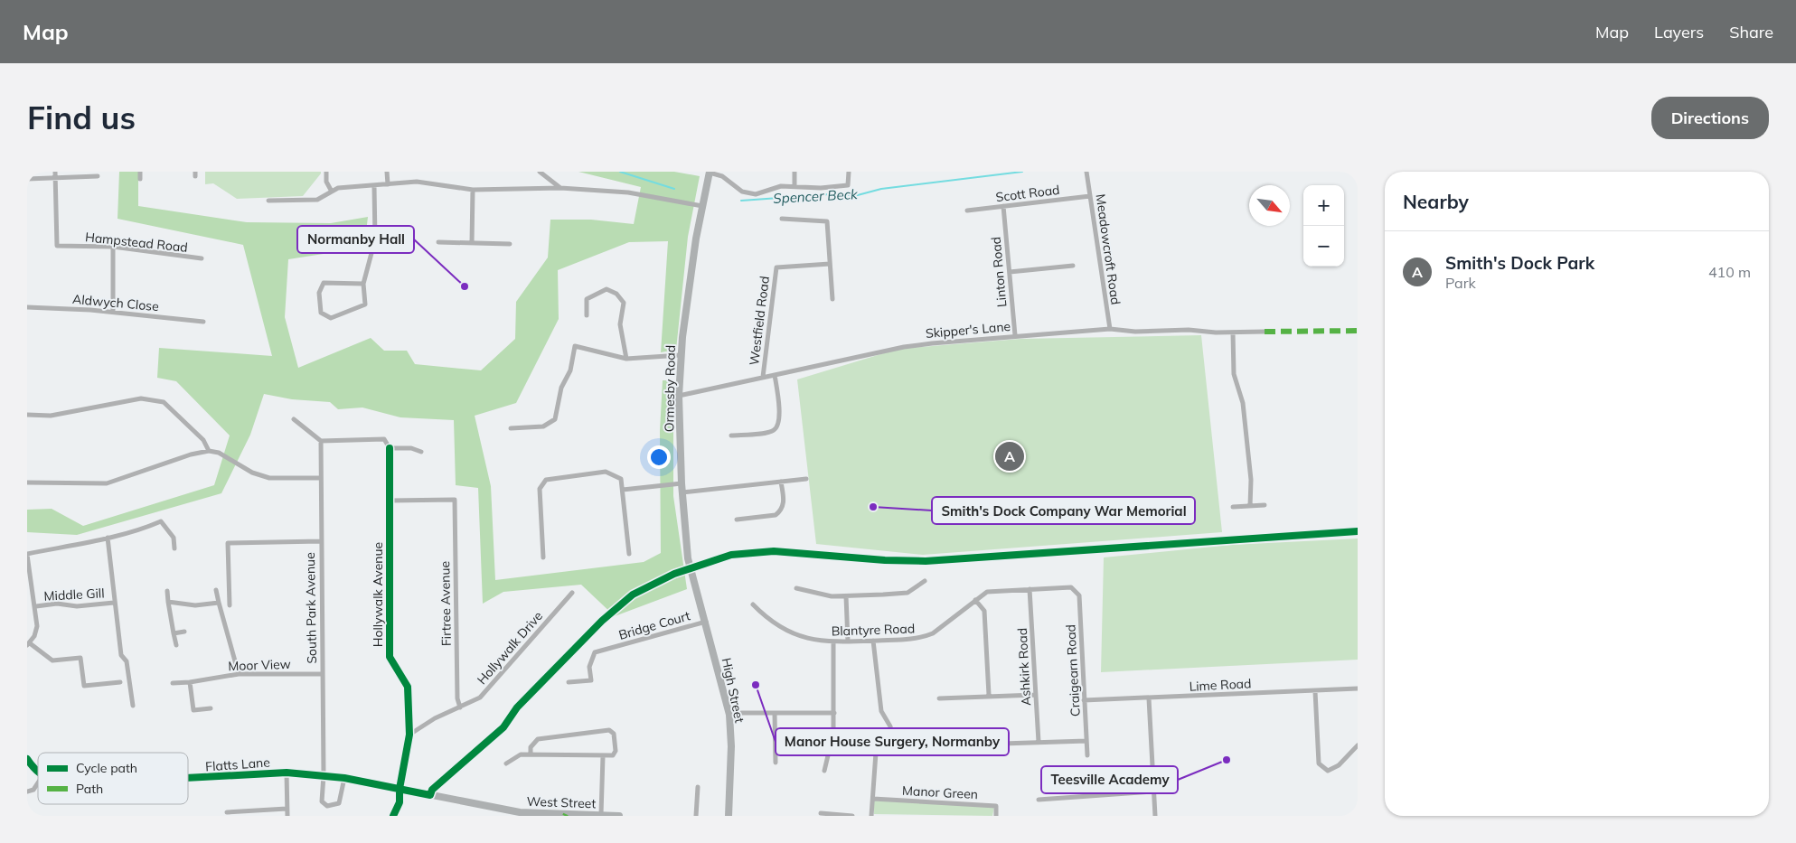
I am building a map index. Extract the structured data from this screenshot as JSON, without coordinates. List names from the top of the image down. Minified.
{"streets":{"main road":["Ormesby Road","High Street","Flatts Lane","West Street"],"street":["Scott Road","Hampstead Road","Meadowcroft Road","Linton Road","Aldwych Close","Westfield Road","Skipper's Lane","Middle Gill","Hollywalk Avenue","Firtree Avenue","South Park Avenue","Bridge Court","Blantyre Road","Hollywalk Drive","Moor View","Ashkirk Road","Craigearn Road","Lime Road","Manor Green"]},"crossings":[["Scott Road","Meadowcroft Road"],["Scott Road","Linton Road"],["Meadowcroft Road","Skipper's Lane"],["Linton Road","Skipper's Lane"],["Westfield Road","Skipper's Lane"],["Skipper's Lane","Ormesby Road"],["Ormesby Road","High Street"],["Hollywalk Avenue","Firtree Avenue"],["Hollywalk Avenue","Hollywalk Drive"],["Hollywalk Avenue","Flatts Lane"],["Firtree Avenue","Hollywalk Drive"],["South Park Avenue","Moor View"],["South Park Avenue","Flatts Lane"],["Bridge Court","High Street"],["Blantyre Road","Ashkirk Road"],["Blantyre Road","Craigearn Road"],["Craigearn Road","Lime Road"],["Flatts Lane","West Street"]],"water":["Spencer Beck"],"places":["Normanby Hall","Smith's Dock Company War Memorial","Manor House Surgery, Normanby","Teesville Academy"],"legend":["Cycle path","Path"],"north":"bottom right","page":{"header":"Map","nav":["Map","Layers","Share"],"buttons":"Directions","title":"Find us","heading":"Nearby","map_buttons":["+","−"],"list":[{"mark":"A","name":"Smith's Dock Park","note":"Park","value":"410 m"}],"pins":"A"}}
